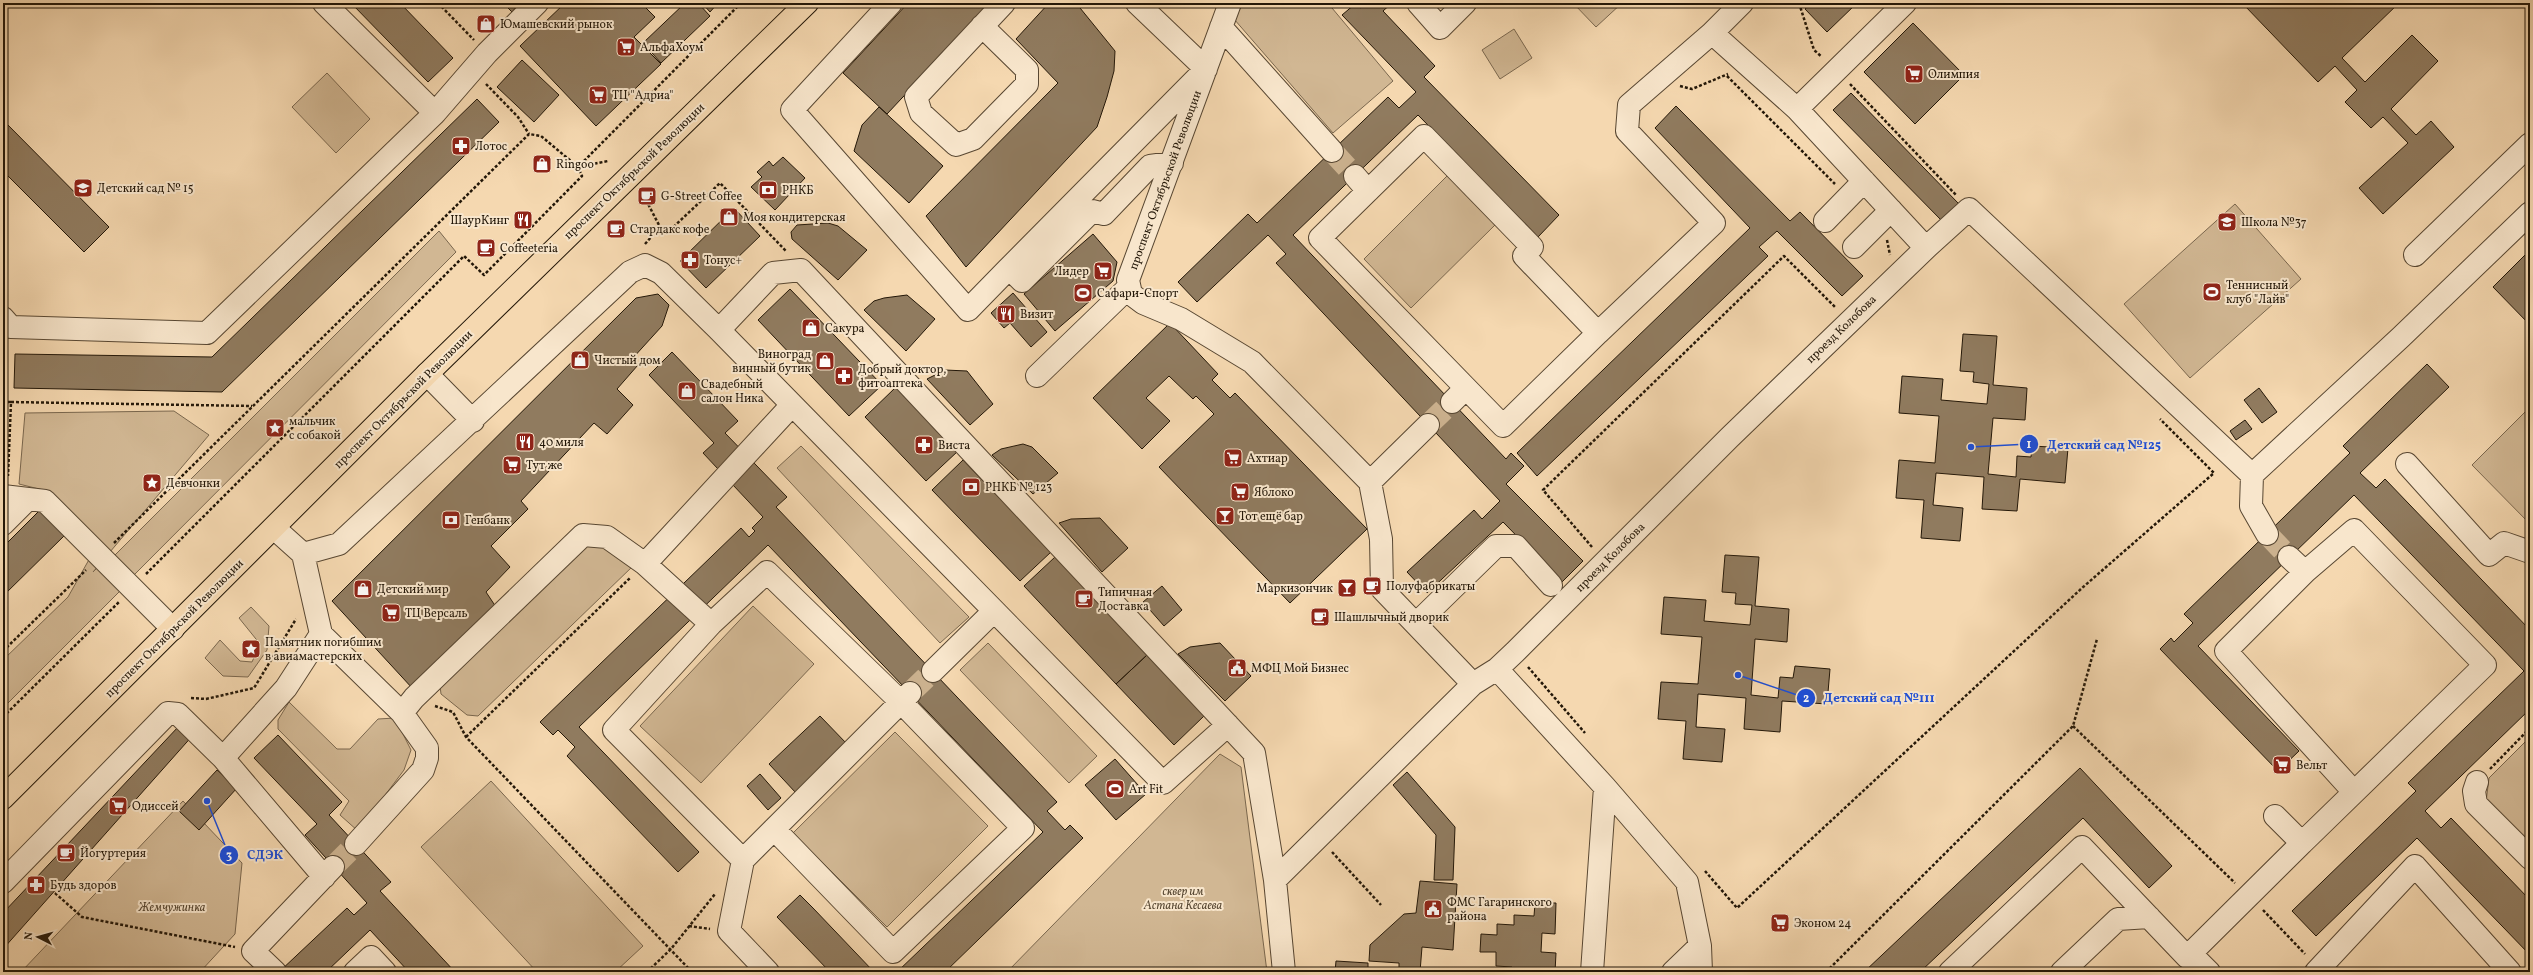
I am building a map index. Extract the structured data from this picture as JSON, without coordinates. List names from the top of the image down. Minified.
{"streets":{"main road":["проспект Октябрьской Революции"],"street":["проезд Колобова"]},"parks":["сквер им Астана Кесаева","Жемчужинка"],"places":{"shop":["Юмашевский рынок","Ringoo","Моя кондитерская","Сакура","Чистый дом","Виноград винный бутик","Свадебный салон Ника","Детский мир"],"supermarket":["АльфаХоум","Олимпия","ТЦ \"Адриа\"","Лидер","Ахтиар","Тут же","Яблоко","ТЦ Версаль","Вельт","Одиссей","Эконом 24"],"pharmacy":["Лотос","Тонус+","Добрый доктор, фитоаптека","Виста","Будь здоров"],"school or university":["Детский сад № 15","Школа №37"],"bank":["РНКБ","РНКБ № 123","Генбанк"],"cafe":["G-Street Coffee","Стардакс кофе","Coffeeteria","Полуфабрикаты","Типичная Доставка","Шашлычный дворик","Йогуртерия"],"restaurant":["ШаурКинг","Визит","40 миля"],"sports":["Теннисный клуб \"Лайв\"","Сафари-Спорт","Art Fit"],"place":["мальчик с собакой","Девчонки","Памятник погибшим в авиамастерских"],"other":["Детский сад №125","Детский сад №111","СДЭК"],"bar":["Тот ещё бар","Маркизончик"],"public building":["МФЦ Мой Бизнес","ФМС Гагаринского района"]},"north":"left"}
